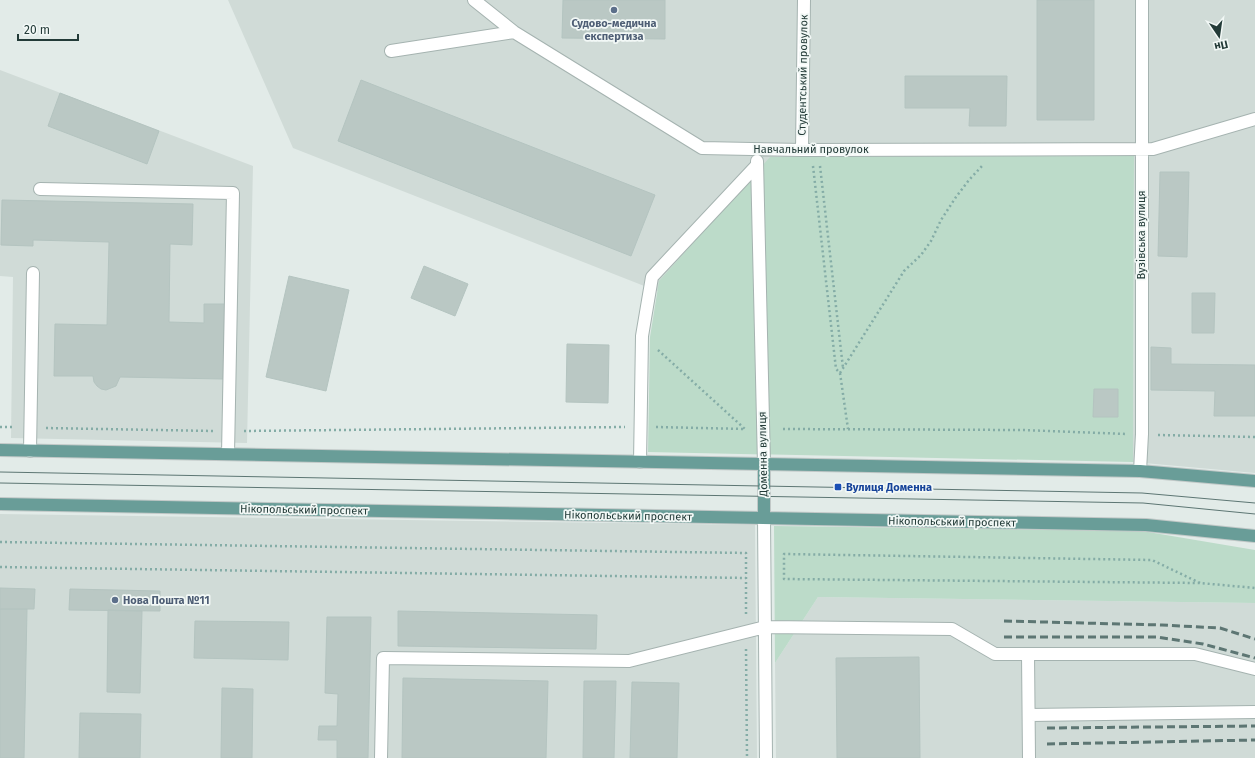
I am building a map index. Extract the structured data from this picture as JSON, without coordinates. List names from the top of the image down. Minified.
{"streets":{"main road":["Доменна вулиця","Нікопольський проспект"],"street":["Студентський провулок","Навчальний провулок","Вузівська вулиця"]},"crossings":[["Студентський провулок","Навчальний провулок"],["Навчальний провулок","Вузівська вулиця"],["Навчальний провулок","Доменна вулиця"],["Доменна вулиця","Нікопольський проспект"]],"places":{"other":["Судово-медична експертиза","Нова Пошта №11"],"transit":["Вулиця Доменна"]},"scale_bar":"20 m","north":"bottom"}
